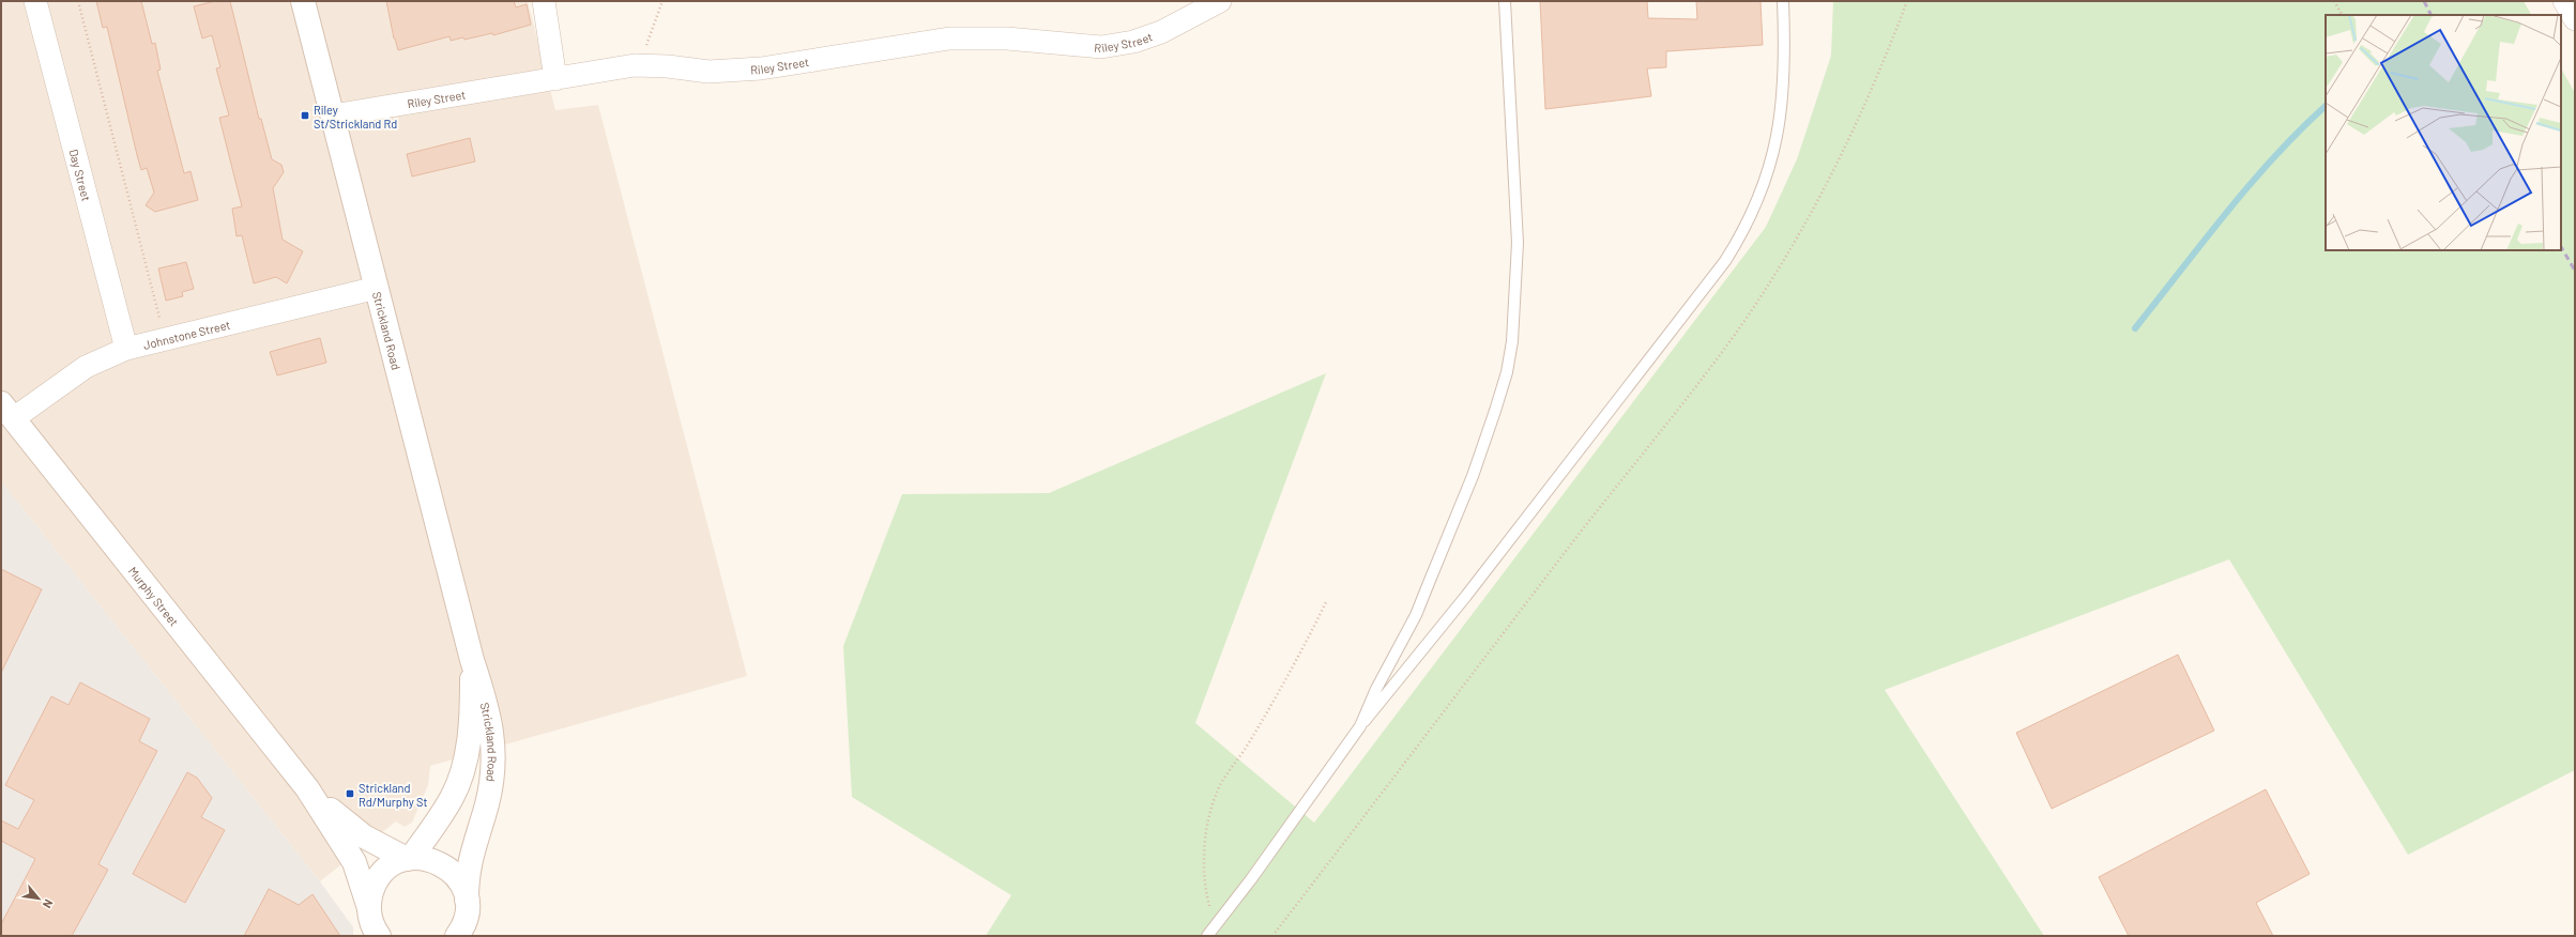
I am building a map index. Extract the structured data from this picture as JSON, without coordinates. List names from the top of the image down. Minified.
{"streets":{"street":["Riley Street","Day Street","Strickland Road","Johnstone Street","Murphy Street"]},"crossings":[["Riley Street","Strickland Road"],["Day Street","Johnstone Street"],["Strickland Road","Johnstone Street"],["Strickland Road","Murphy Street"],["Johnstone Street","Murphy Street"]],"places":{"transit":["Riley St/Strickland Rd","Strickland Rd/Murphy St"]},"north":"bottom right"}
